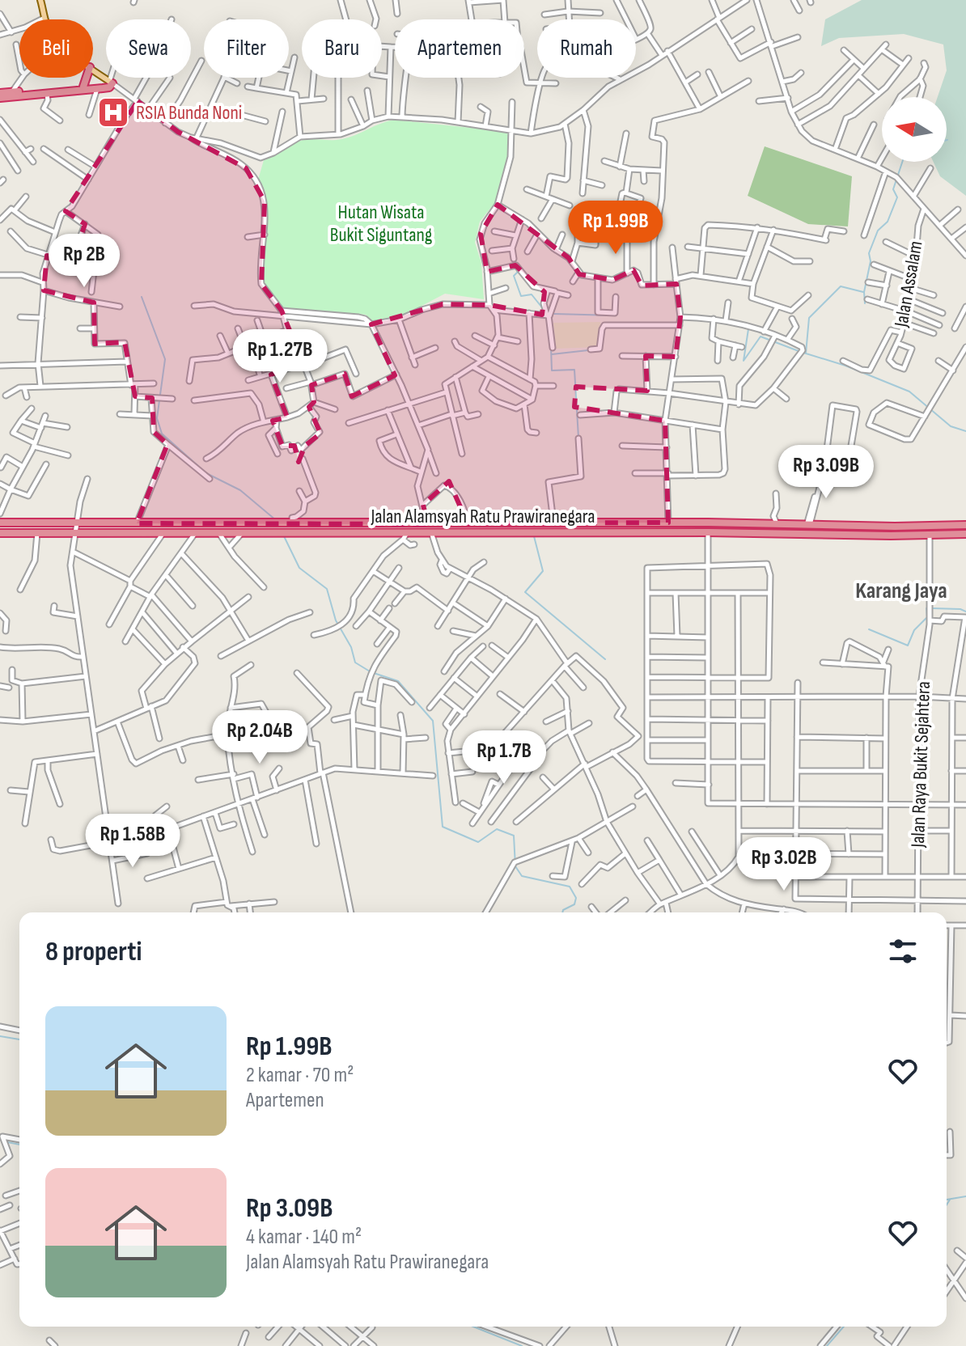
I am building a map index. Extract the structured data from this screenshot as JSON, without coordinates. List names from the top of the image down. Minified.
{"streets":{"highway":["Jalan Alamsyah Ratu Prawiranegara"],"street":["Jalan Assalam","Jalan Raya Bukit Sejahtera"]},"crossings":[["Jalan Alamsyah Ratu Prawiranegara","Jalan Raya Bukit Sejahtera"]],"districts":["Karang Jaya"],"parks":["Hutan Wisata Bukit Siguntang"],"places":{"hospital":["RSIA Bunda Noni"]},"north":"left","page":{"chip":["Beli","Sewa","Filter","Baru","Apartemen","Rumah"],"price":["Rp 1.99B","Rp 2B","Rp 1.27B","Rp 3.09B","Rp 2.04B","Rp 1.7B","Rp 1.58B","Rp 3.02B"],"heading":"8 properti","list":[{"name":"Rp 1.99B","note":"2 kamar · 70 m² · Apartemen"},{"name":"Rp 3.09B","note":"4 kamar · 140 m² · Jalan Alamsyah Ratu Prawiranegara"}]}}
